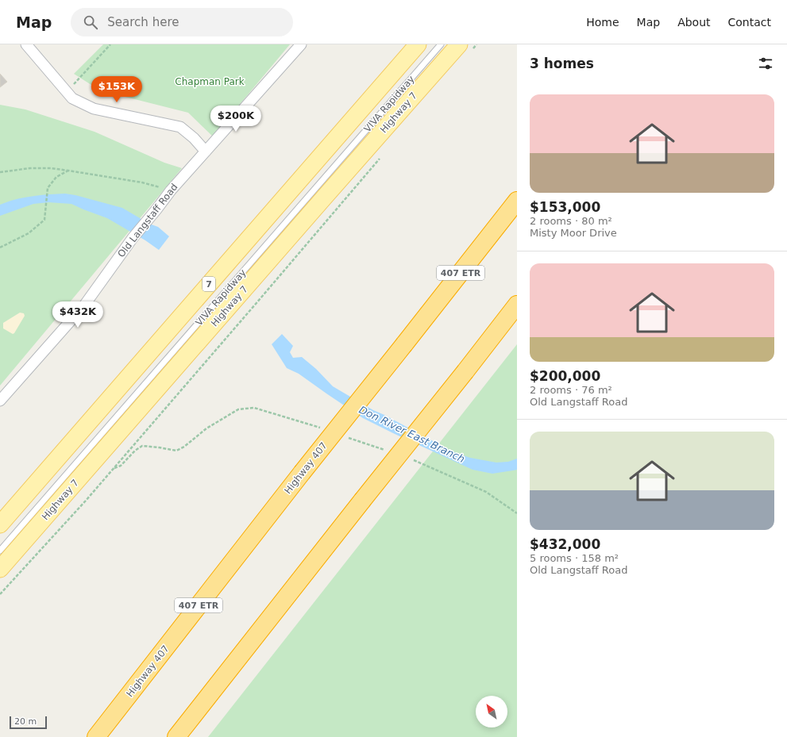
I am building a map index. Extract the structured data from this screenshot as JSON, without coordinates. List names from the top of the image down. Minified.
{"streets":{"highway":["407 ETR","Highway 407"],"main road":["Highway 7","7"],"street":["Old Langstaff Road"],"lane":["VIVA Rapidway"]},"water":["Don River East Branch"],"parks":["Chapman Park"],"scale_bar":"20 m","north":"top left","page":{"header":"Map","search":"Search here","nav":["Home","Map","About","Contact"],"heading":"3 homes","price":["$153K","$200K","$432K"],"list":[{"name":"$153,000","note":"2 rooms · 80 m² · Misty Moor Drive"},{"name":"$200,000","note":"2 rooms · 76 m² · Old Langstaff Road"},{"name":"$432,000","note":"5 rooms · 158 m² · Old Langstaff Road"}],"scale":"20 m"}}
